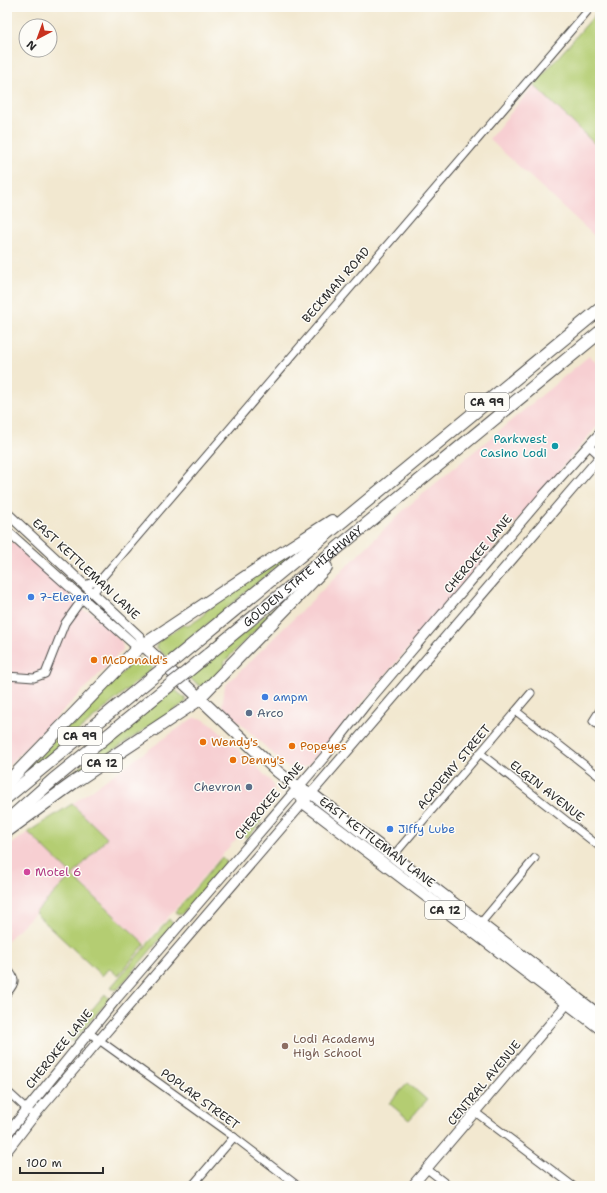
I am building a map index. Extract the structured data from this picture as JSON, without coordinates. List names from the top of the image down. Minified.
{"streets":{"highway":["CA 99","GOLDEN STATE HIGHWAY","CA 12"],"main road":["CHEROKEE LANE","EAST KETTLEMAN LANE","CENTRAL AVENUE"],"street":["BECKMAN ROAD","ACADEMY STREET","ELGIN AVENUE","POPLAR STREET"]},"crossings":[["BECKMAN ROAD","EAST KETTLEMAN LANE"],["CHEROKEE LANE","EAST KETTLEMAN LANE"],["CHEROKEE LANE","POPLAR STREET"],["EAST KETTLEMAN LANE","CA 12"],["EAST KETTLEMAN LANE","ACADEMY STREET"],["EAST KETTLEMAN LANE","CENTRAL AVENUE"],["ACADEMY STREET","ELGIN AVENUE"]],"places":["Parkwest Casino Lodi","7-Eleven","McDonald's","ampm","Arco","Wendy's","Popeyes","Denny's","Chevron","Jiffy Lube","Motel 6","Lodi Academy High School"],"scale_bar":"100 m","north":"bottom left"}
